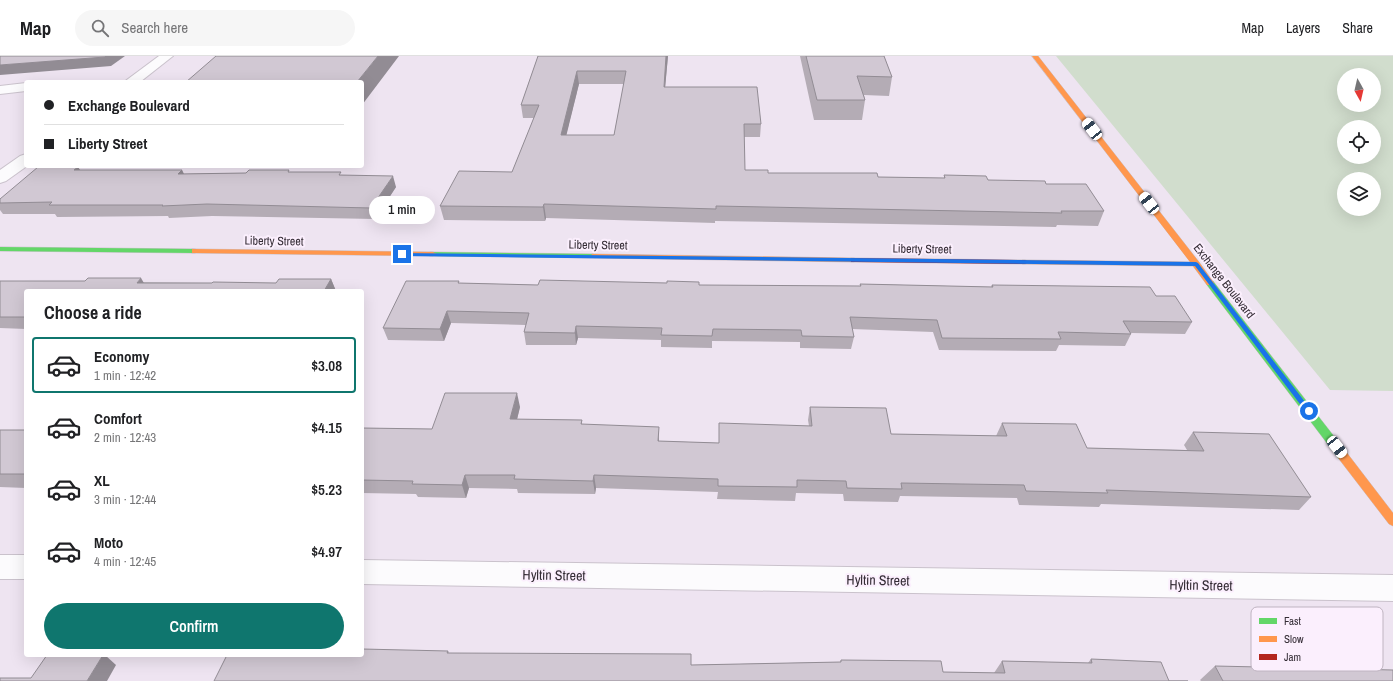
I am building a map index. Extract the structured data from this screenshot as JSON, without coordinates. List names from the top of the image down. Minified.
{"streets":{"street":["Liberty Street","Exchange Boulevard","Hyltin Street"]},"crossings":[["Liberty Street","Exchange Boulevard"]],"legend":["Fast","Slow","Jam"],"north":"bottom","page":{"header":"Map","search":"Search here","nav":["Map","Layers","Share"],"banner":["Exchange Boulevard","Liberty Street"],"bubble":"1 min","heading":"Choose a ride","list":[{"name":"Economy","note":"1 min · 12:42","value":"$3.08"},{"name":"Comfort","note":"2 min · 12:43","value":"$4.15"},{"name":"XL","note":"3 min · 12:44","value":"$5.23"},{"name":"Moto","note":"4 min · 12:45","value":"$4.97"}],"buttons":"Confirm"}}
